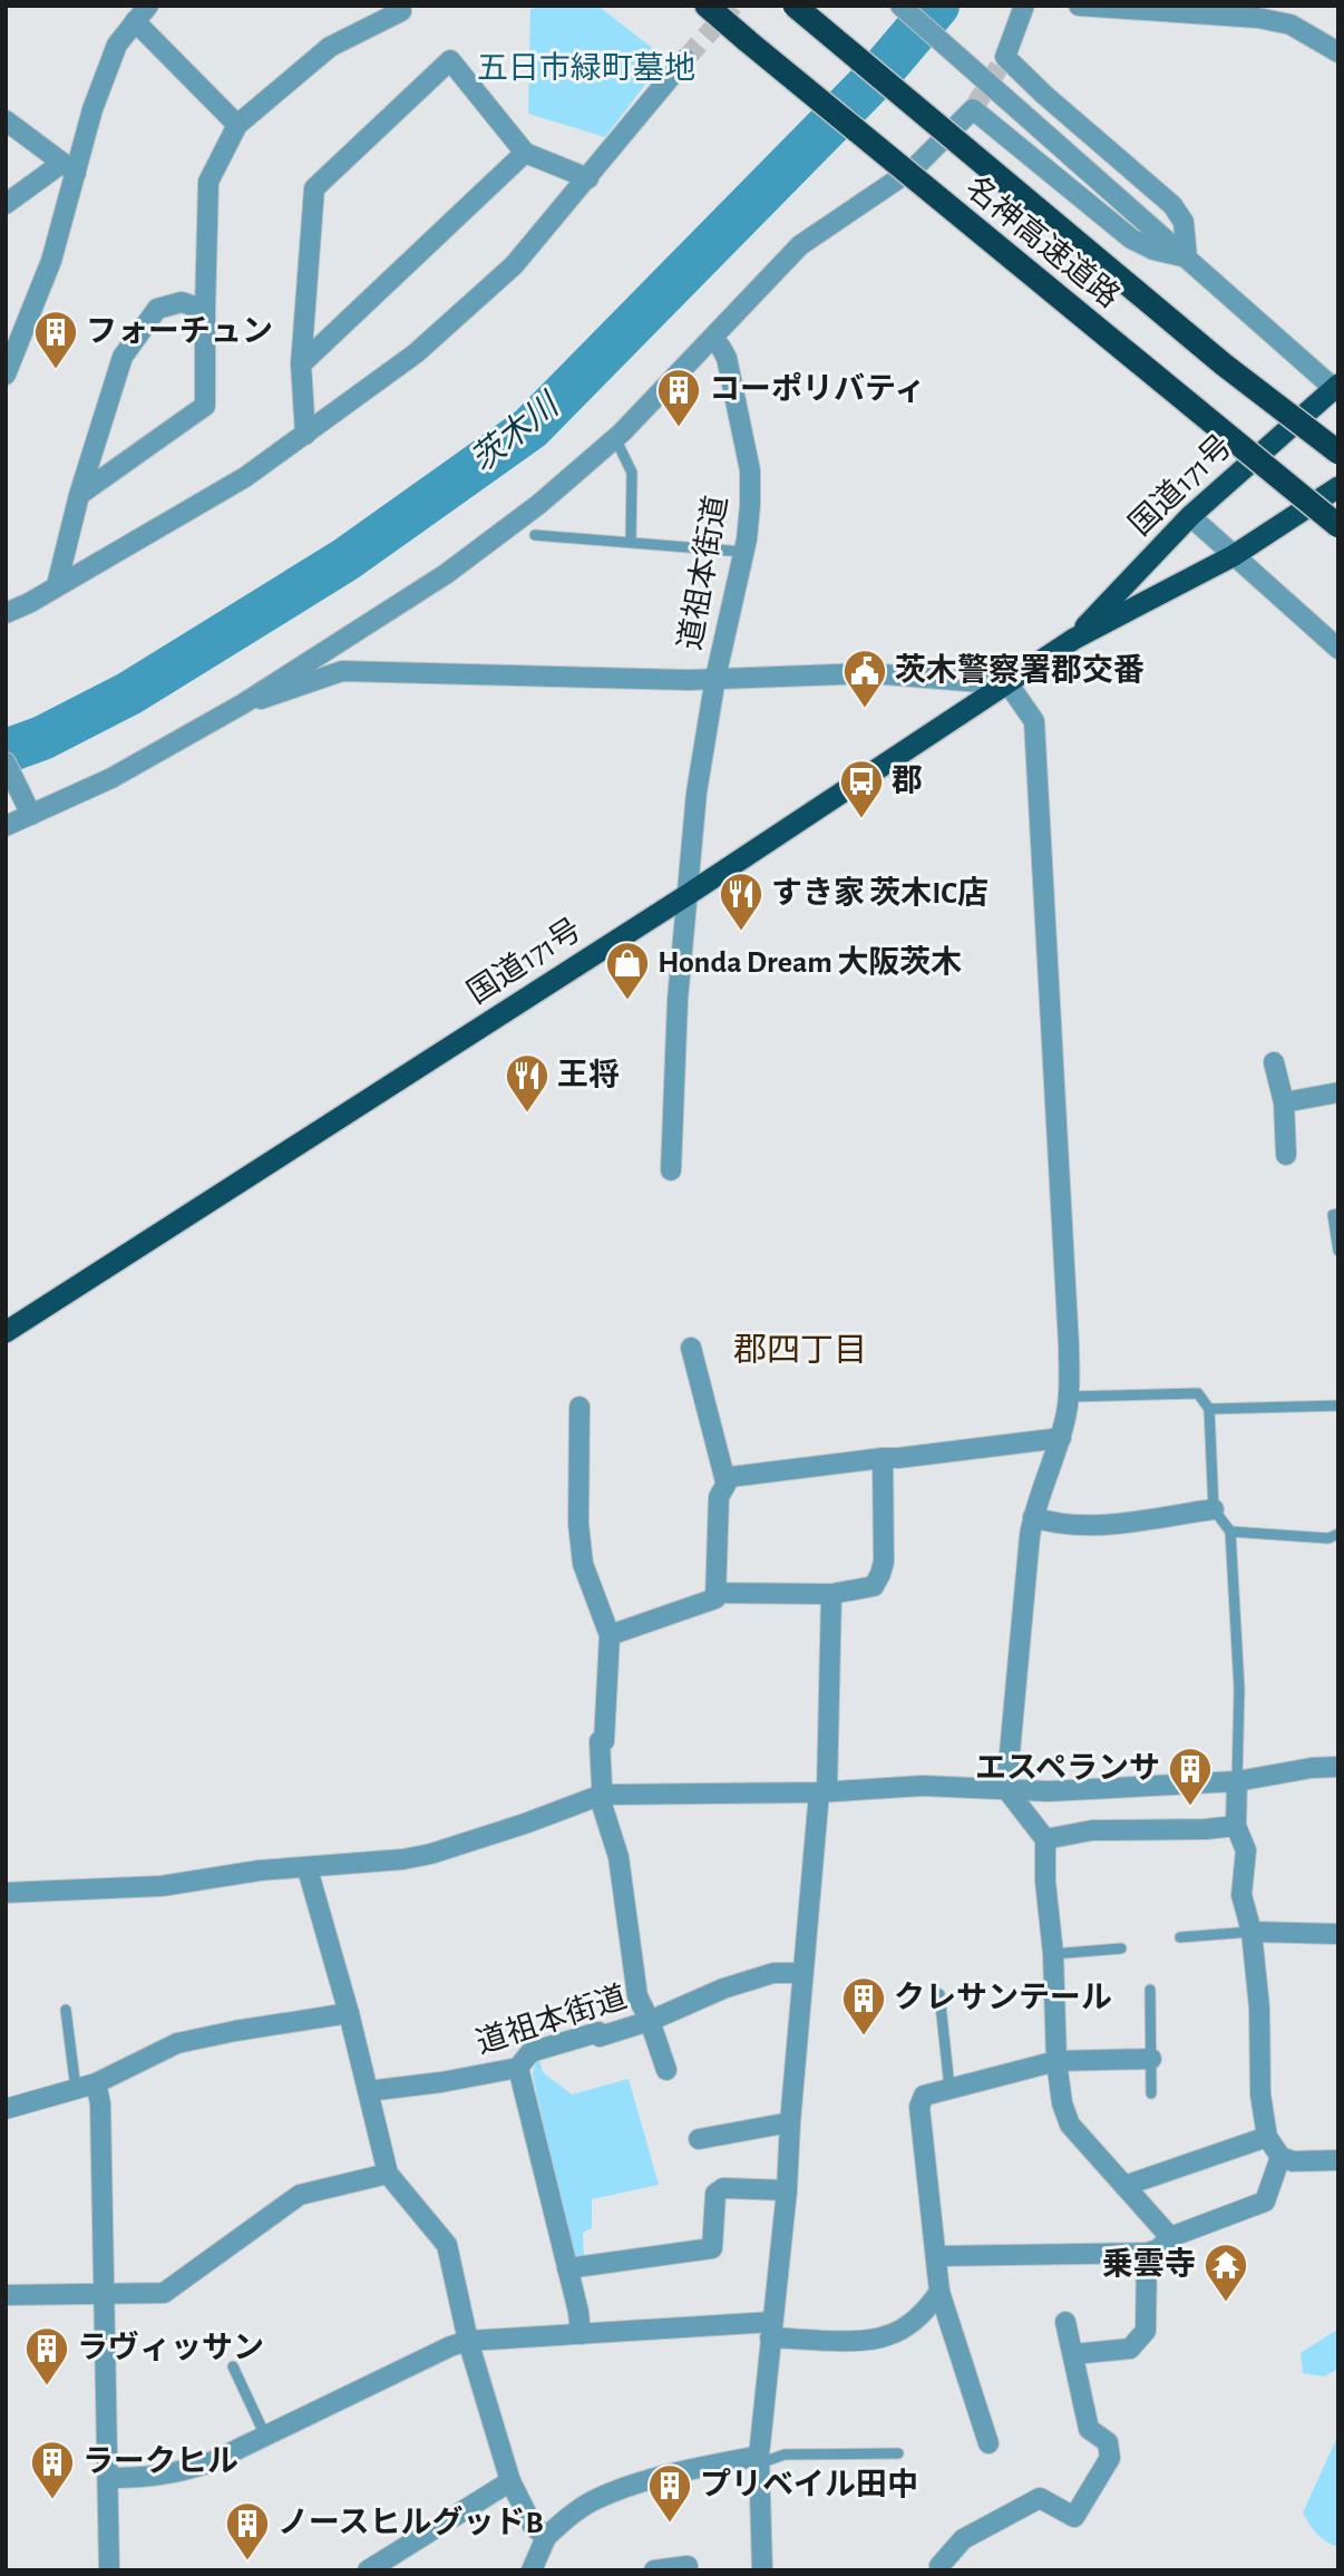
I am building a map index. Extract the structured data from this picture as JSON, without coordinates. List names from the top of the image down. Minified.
{"streets":{"highway":["名神高速道路","国道171号"],"street":["道祖本街道"]},"crossings":[["国道171号","道祖本街道"]],"districts":["郡四丁目"],"water":["茨木川"],"parks":["五日市緑町墓地"],"places":{"building":["フォーチュン","コーポリバティ","エスペランサ","クレサンテール","ラヴィッサン","ラークヒル","プリベイル田中","ノースヒルグッドB"],"public building":["茨木警察署郡交番"],"bus stop":["郡"],"restaurant":["すき家 茨木IC店","王将"],"shop":["Honda Dream 大阪茨木"],"temple":["乗雲寺"]}}
